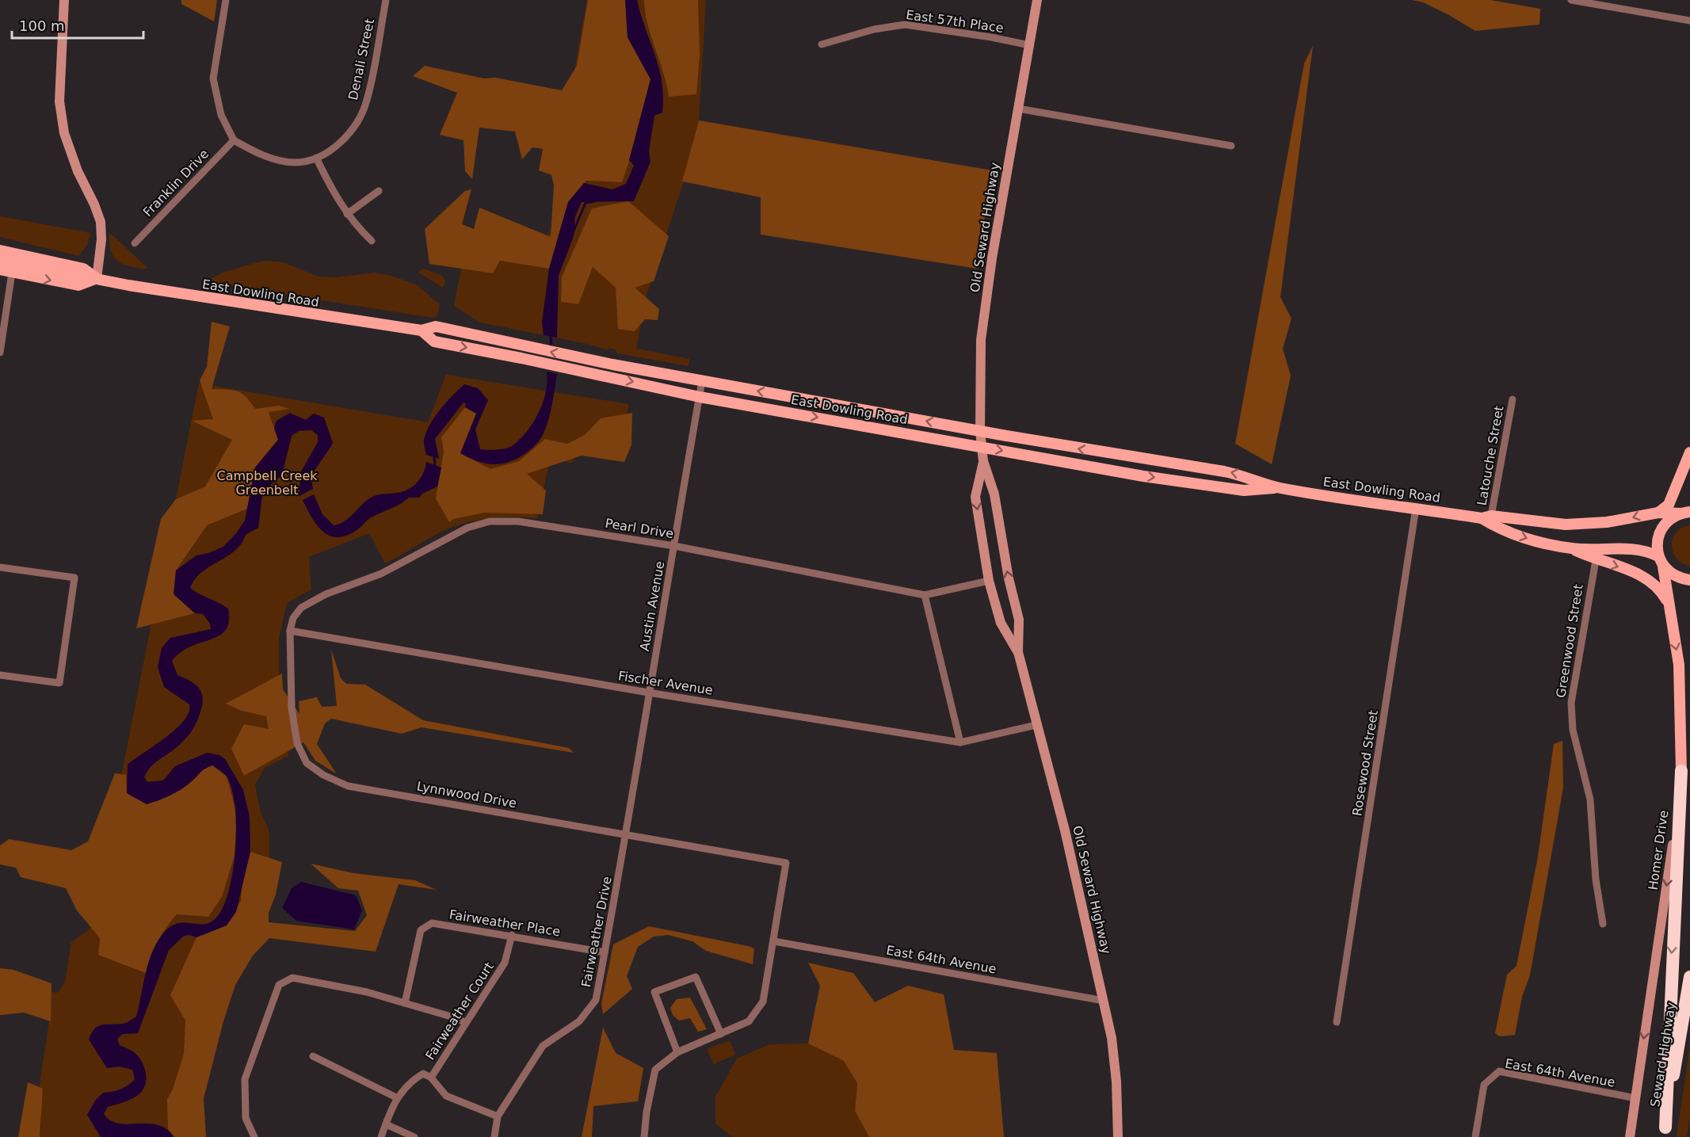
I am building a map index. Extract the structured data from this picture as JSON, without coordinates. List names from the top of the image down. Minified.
{"streets":{"highway":["Seward Highway"],"main road":["Old Seward Highway","East Dowling Road","Homer Drive"],"street":["East 57th Place","Denali Street","Franklin Drive","Latouche Street","Pearl Drive","Austin Avenue","Greenwood Street","Fischer Avenue","Rosewood Street","Lynnwood Drive","Fairweather Place","Fairweather Drive","East 64th Avenue","Fairweather Court"]},"crossings":[["East 57th Place","Old Seward Highway"],["Denali Street","Franklin Drive"],["Old Seward Highway","East Dowling Road"],["Old Seward Highway","Pearl Drive"],["Old Seward Highway","Fischer Avenue"],["Old Seward Highway","East 64th Avenue"],["East Dowling Road","Latouche Street"],["East Dowling Road","Austin Avenue"],["East Dowling Road","Rosewood Street"],["East Dowling Road","Homer Drive"],["Pearl Drive","Austin Avenue"],["Pearl Drive","Lynnwood Drive"],["Austin Avenue","Fischer Avenue"],["Austin Avenue","Lynnwood Drive"],["Austin Avenue","Fairweather Drive"],["Fischer Avenue","Lynnwood Drive"],["Lynnwood Drive","Fairweather Drive"],["Lynnwood Drive","East 64th Avenue"],["Homer Drive","East 64th Avenue"],["Fairweather Place","Fairweather Drive"],["Fairweather Place","Fairweather Court"],["Fairweather Drive","Fairweather Court"]],"one_way":["Homer Drive"],"parks":["Campbell Creek Greenbelt"],"scale_bar":"100 m"}
